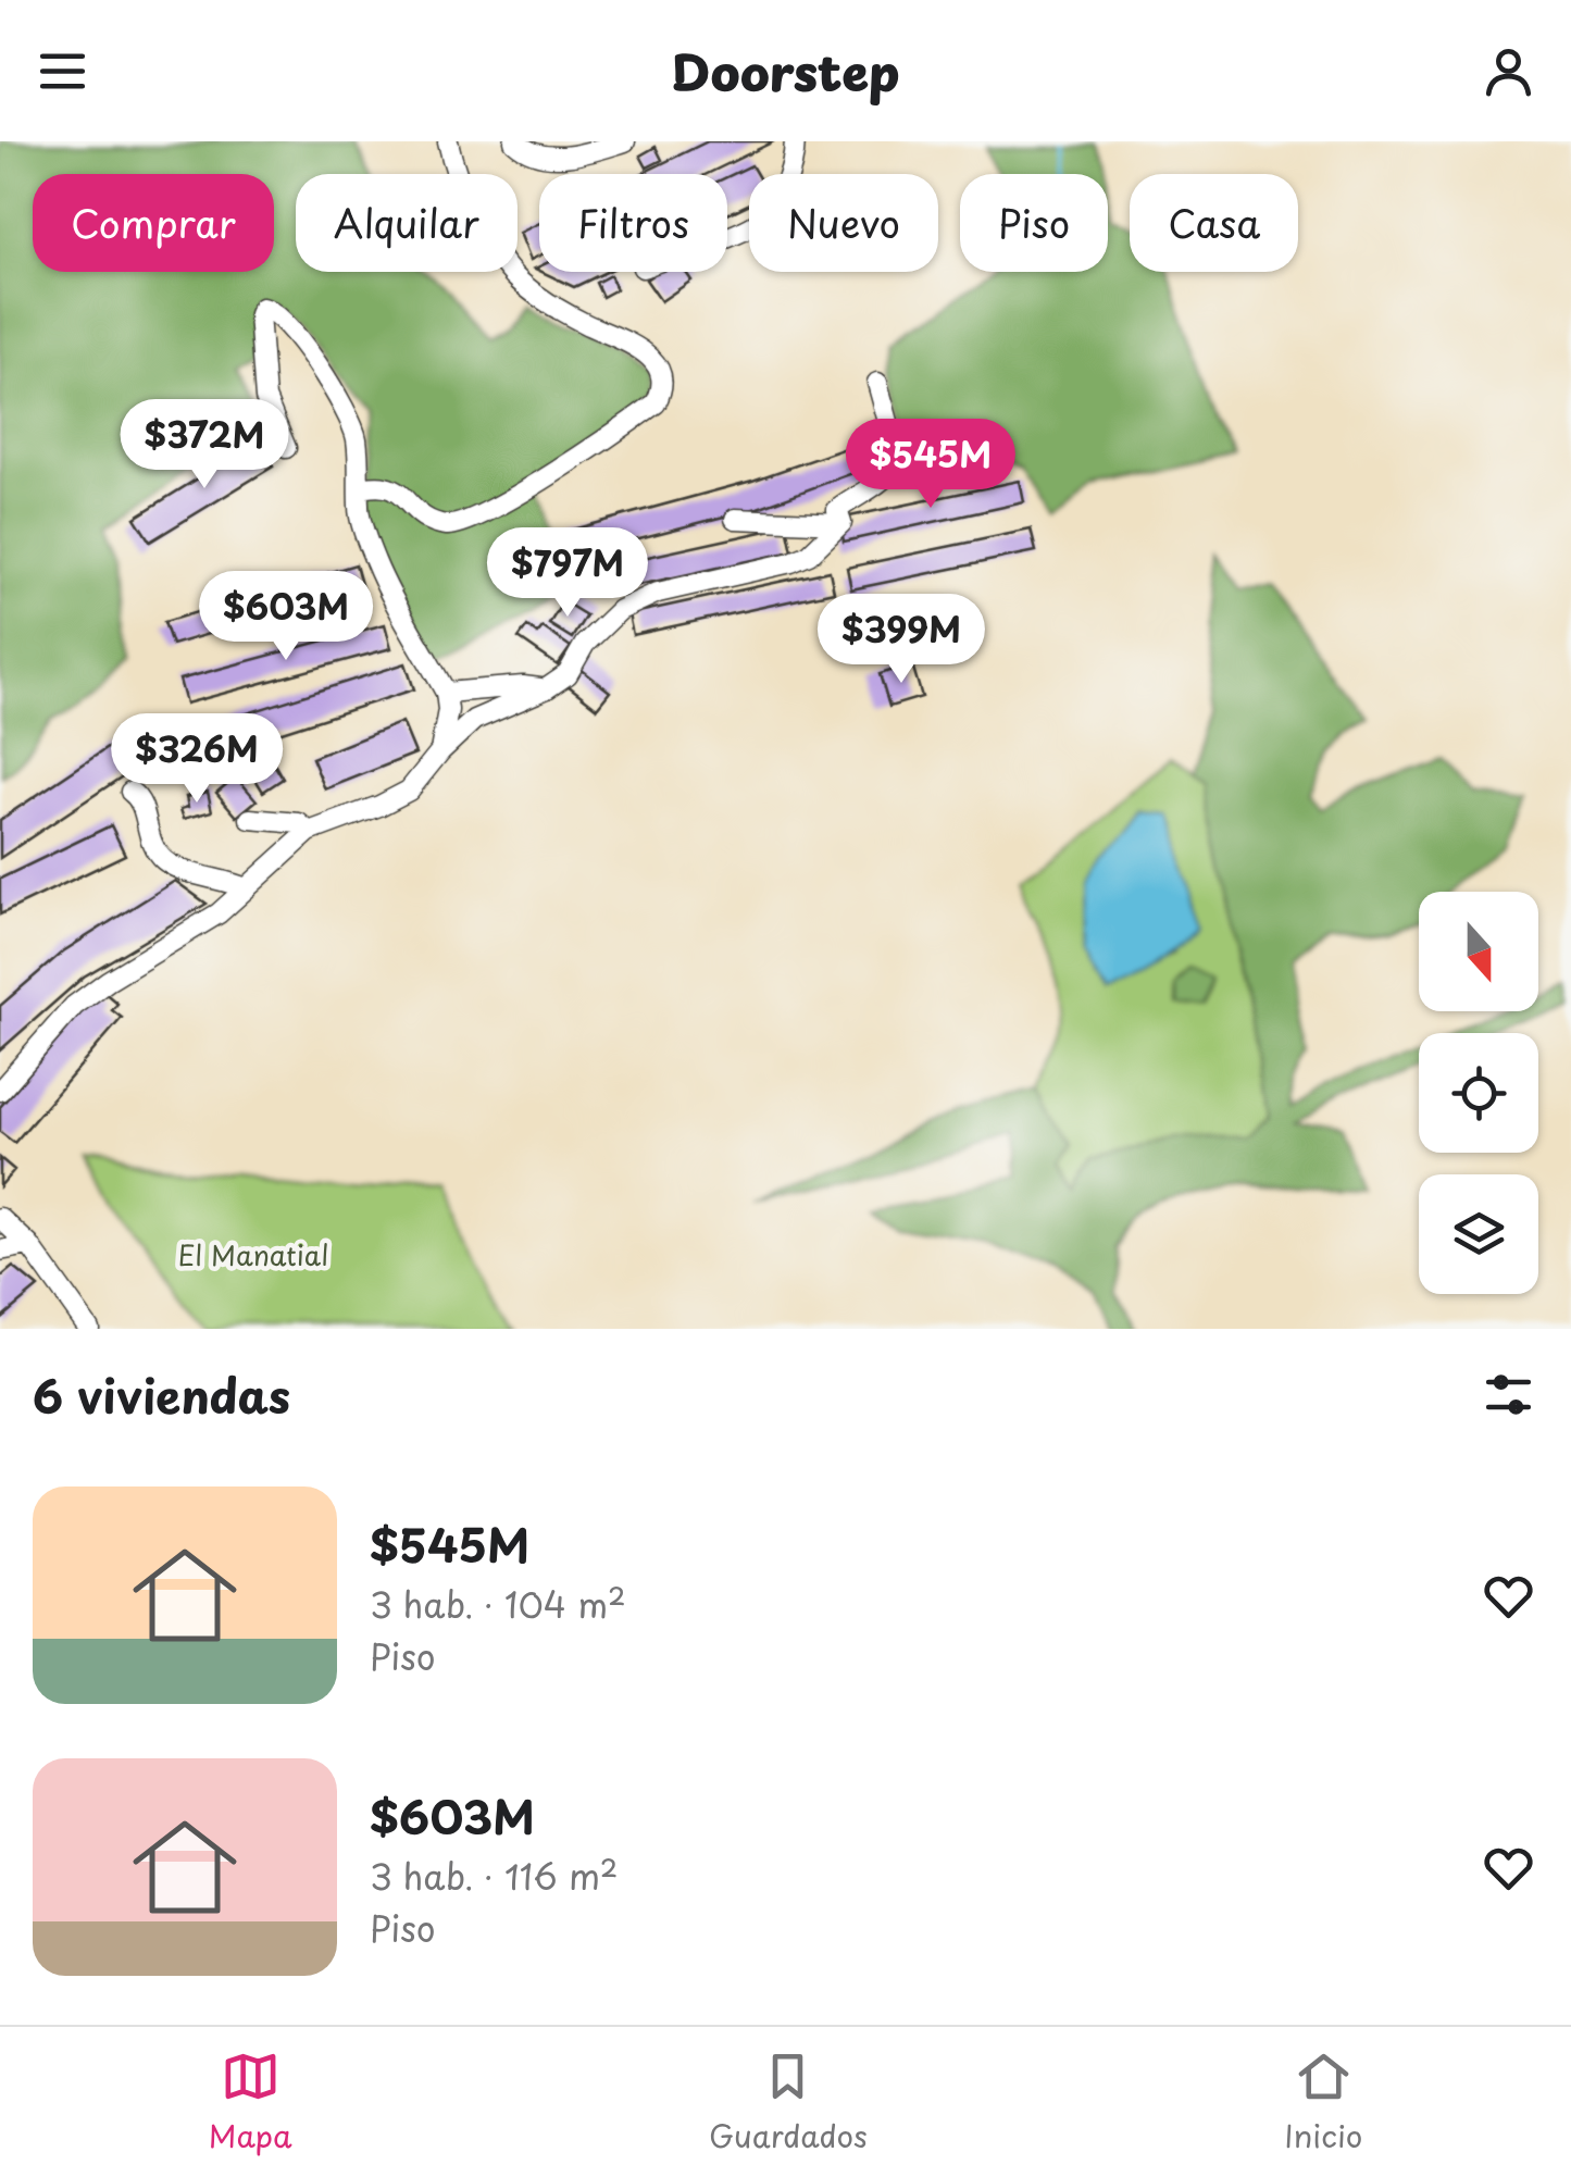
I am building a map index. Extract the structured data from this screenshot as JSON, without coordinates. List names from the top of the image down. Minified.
{"parks":["El Manatial"],"north":"bottom","page":{"header":"Doorstep","chip":["Comprar","Alquilar","Filtros","Nuevo","Piso","Casa"],"price":["$372M","$545M","$797M","$603M","$399M","$326M"],"heading":"6 viviendas","list":[{"name":"$545M","note":"3 hab. · 104 m² · Piso"},{"name":"$603M","note":"3 hab. · 116 m² · Piso"}],"tabs":["Mapa","Guardados","Inicio"]}}
